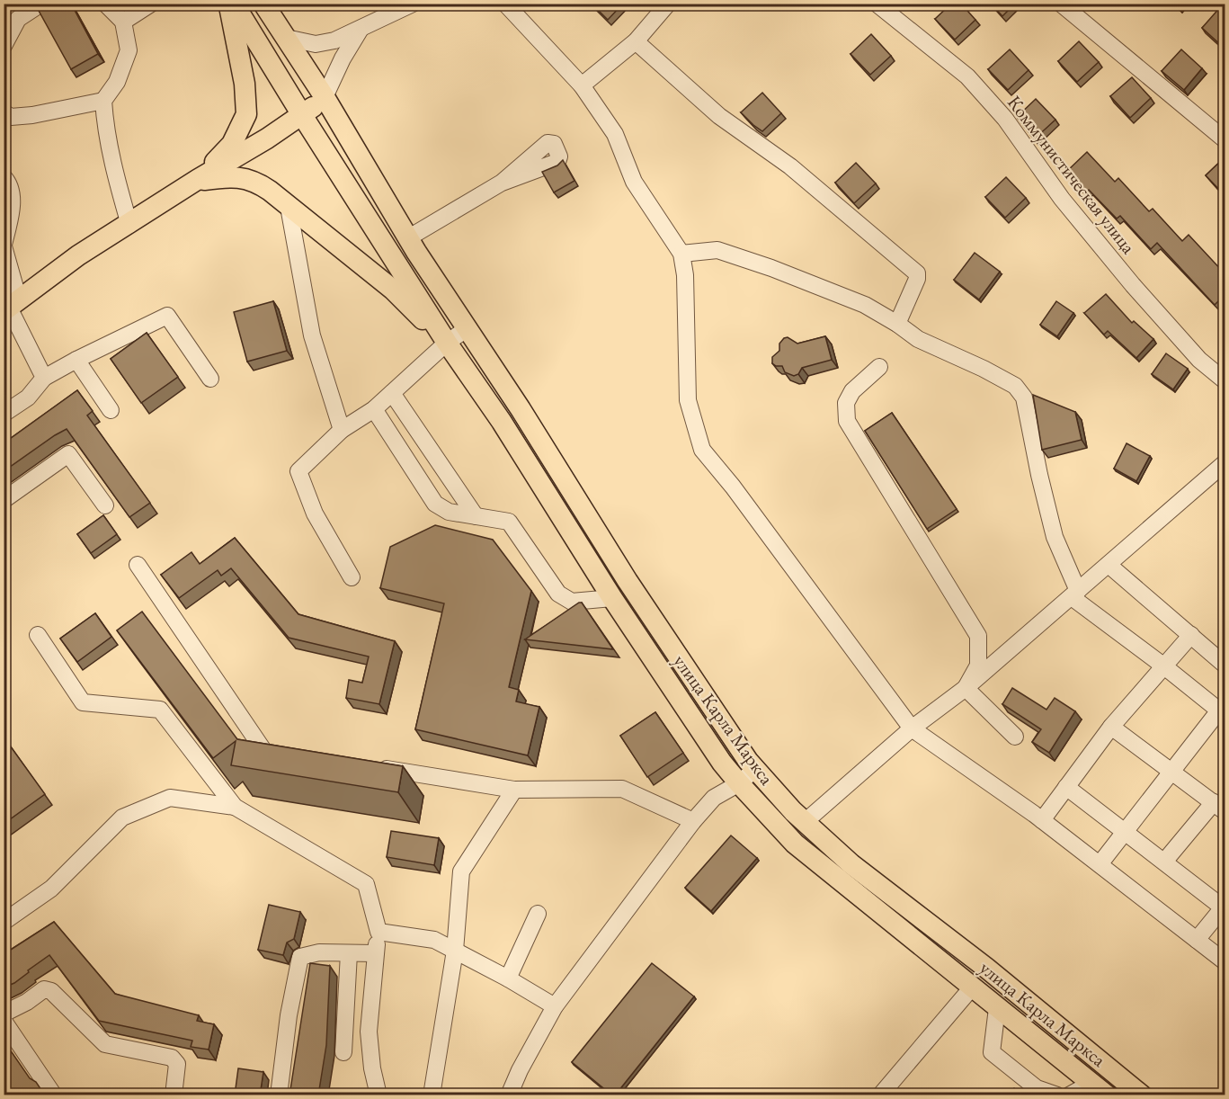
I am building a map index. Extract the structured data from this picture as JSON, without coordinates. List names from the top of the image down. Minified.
{"streets":{"main road":["улица Карла Маркса"],"street":["Коммунистическая улица"]}}
